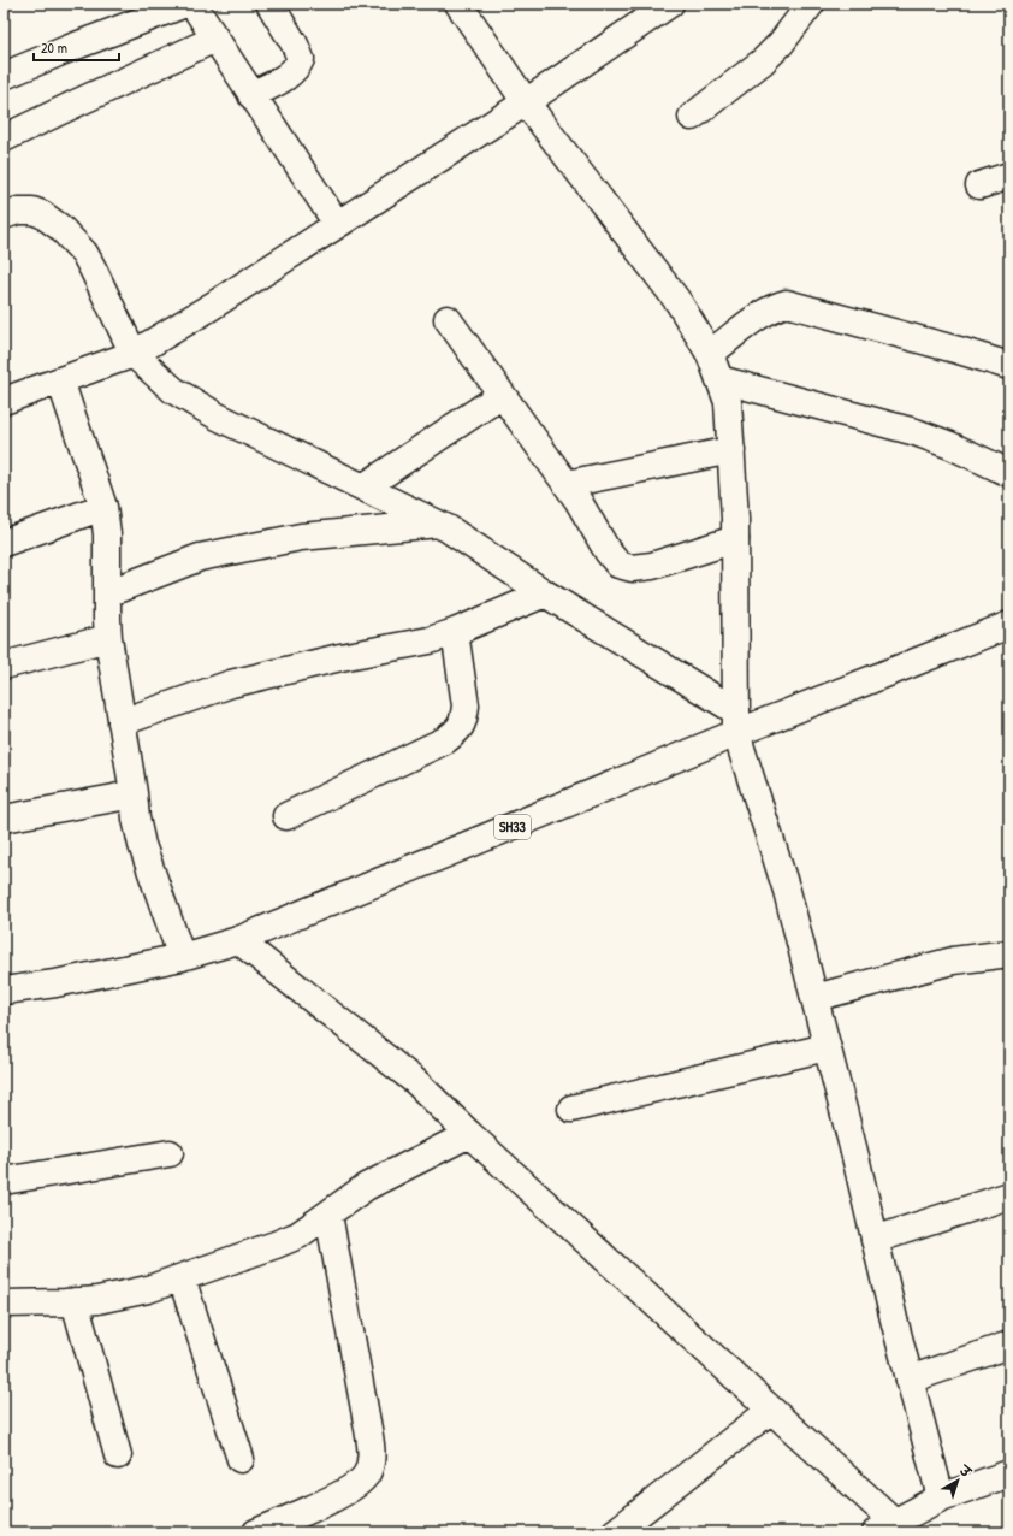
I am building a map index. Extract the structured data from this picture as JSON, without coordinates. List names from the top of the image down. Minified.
{"streets":{"street":["SH33"]},"scale_bar":"20 m","north":"top right"}
